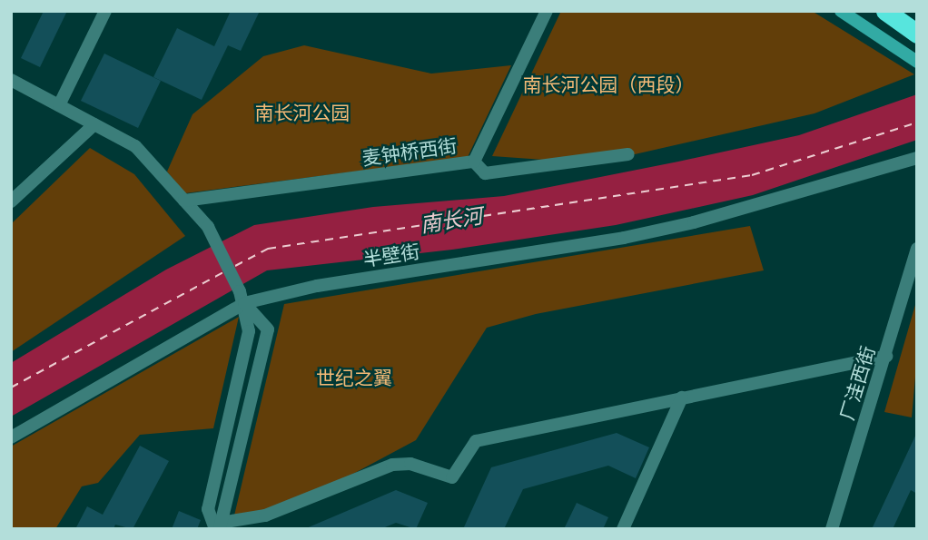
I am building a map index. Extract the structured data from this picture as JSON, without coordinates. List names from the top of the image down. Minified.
{"streets":{"street":["麦钟桥西街","半壁街","厂洼西街"]},"water":["南长河"],"parks":["南长河公园（西段）","南长河公园","世纪之翼"]}
